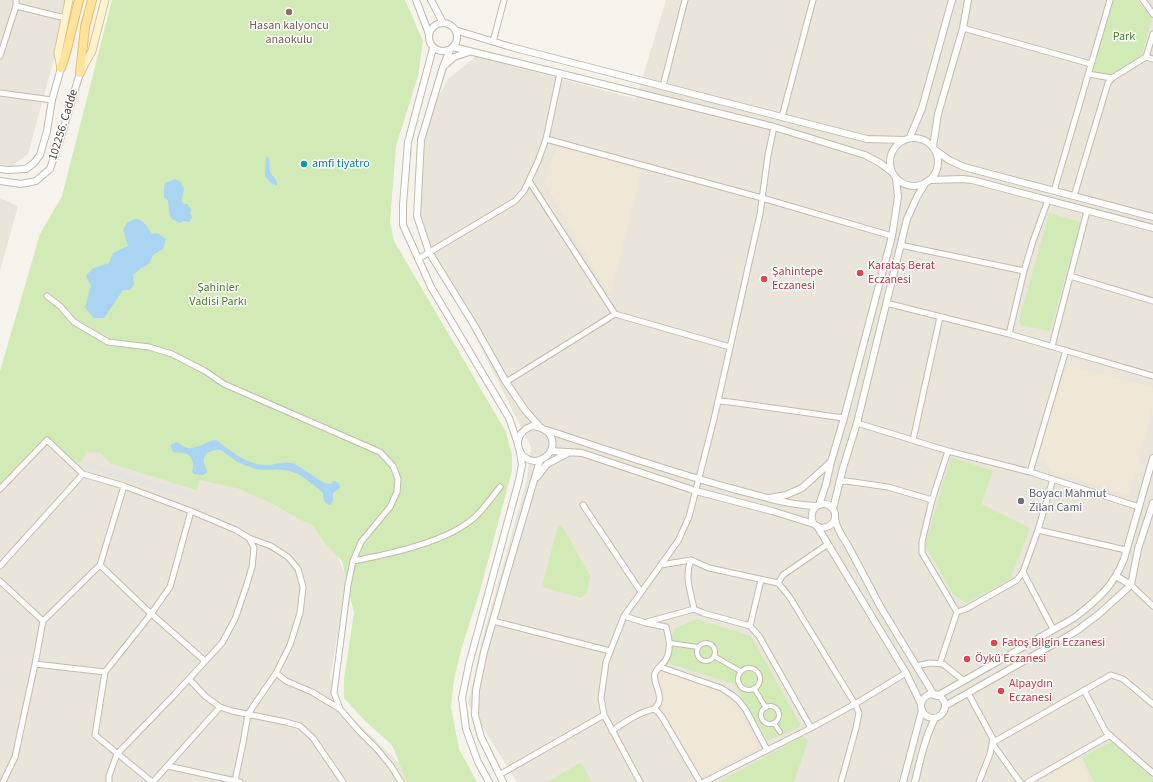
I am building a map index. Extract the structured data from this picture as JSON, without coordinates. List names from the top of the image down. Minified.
{"streets":{"street":["102256. Cadde"]},"parks":["Park","Şahinler Vadisi Parkı"],"places":["Hasan kalyoncu anaokulu","amfi tiyatro","Karataş Berat Eczanesi","Şahintepe Eczanesi","Boyacı Mahmut Zilan Cami","Fatoş Bilgin Eczanesi","Öykü Eczanesi","Alpaydın Eczanesi"]}
